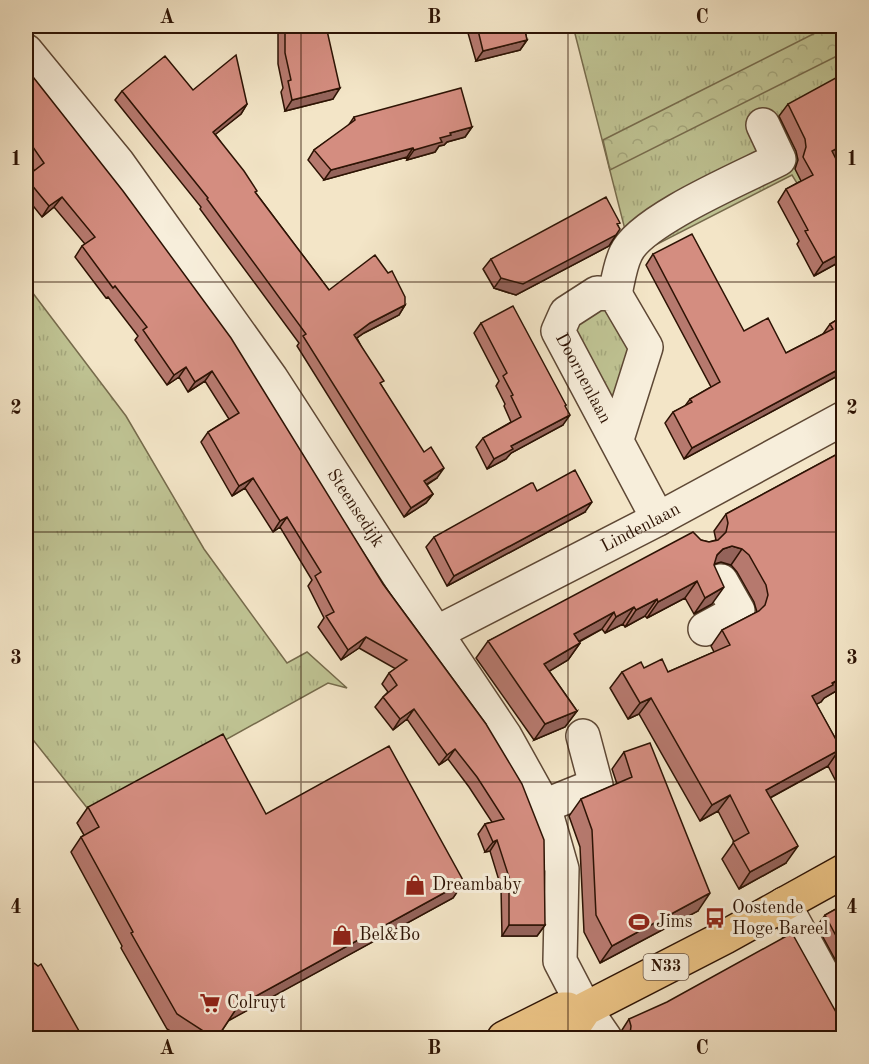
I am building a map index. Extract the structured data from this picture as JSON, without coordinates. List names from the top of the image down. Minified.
{"streets":{"main road":["N33"],"street":["Doornenlaan","Steensedijk","Lindenlaan"]},"crossings":[["Doornenlaan","Lindenlaan"],["Steensedijk","Lindenlaan"],["Steensedijk","N33"]],"places":{"shop":["Dreambaby","Bel&Bo"],"bus stop":["Oostende Hoge Bareel"],"sports":["Jims"],"supermarket":["Colruyt"]},"grid":{"columns":["A","B","C"],"rows":["1","2","3","4"]}}
